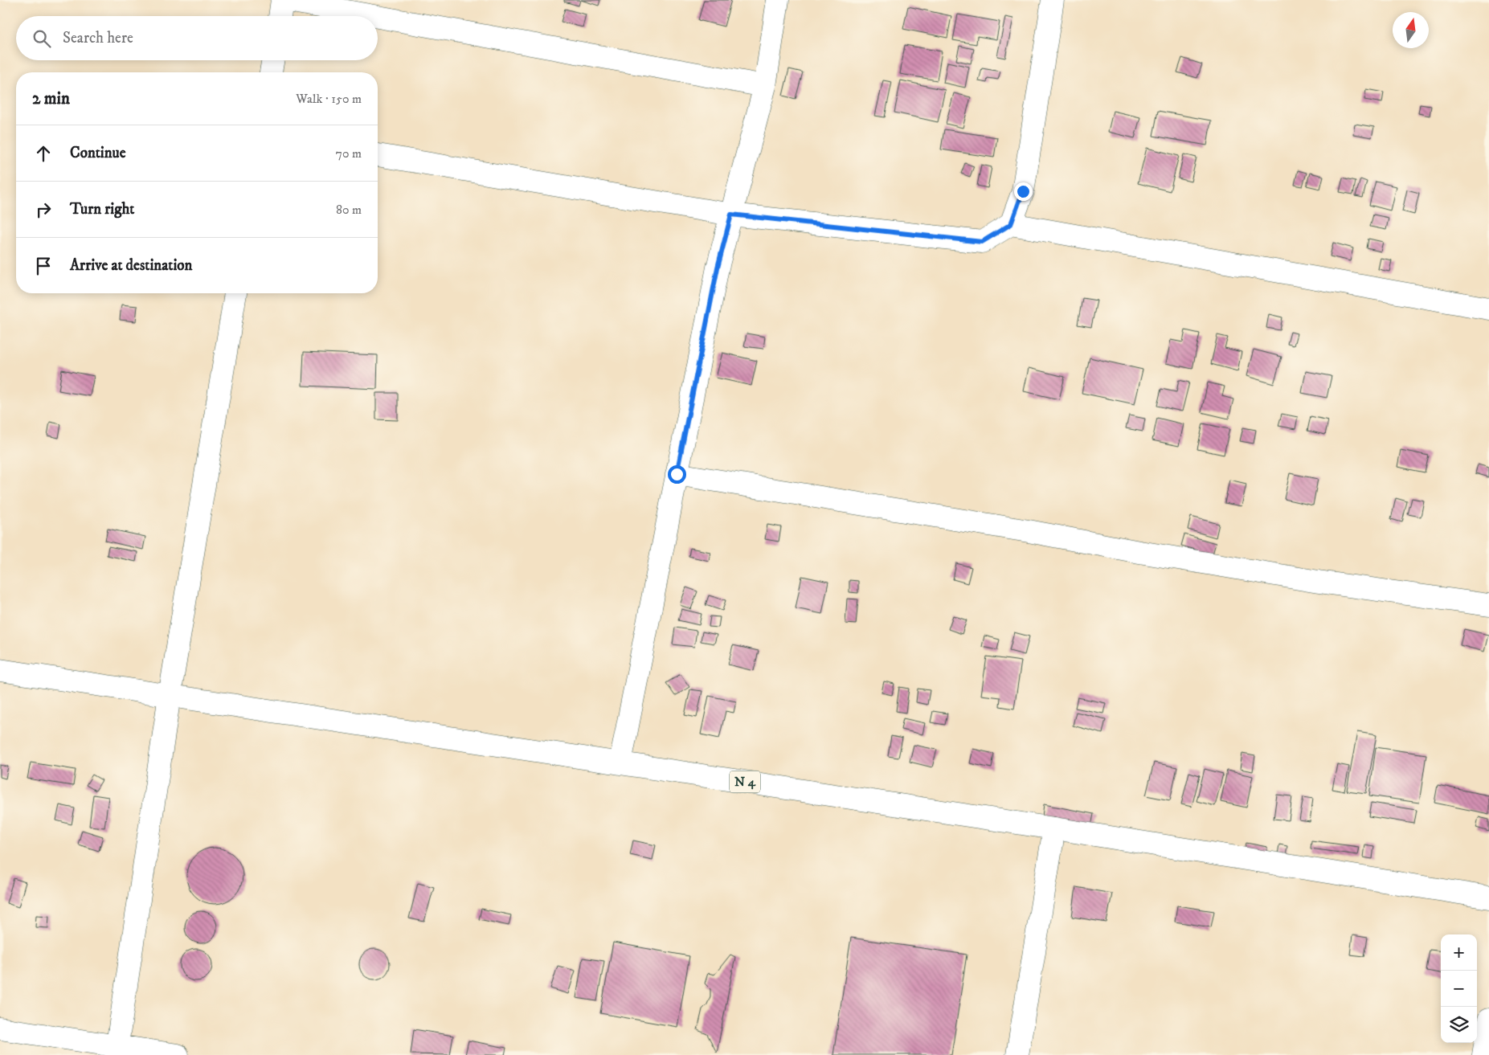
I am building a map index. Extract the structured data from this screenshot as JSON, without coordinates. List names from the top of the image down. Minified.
{"streets":{"main road":["N 4"]},"north":"top","page":{"search":"Search here","heading":["2 min","Walk · 150 m"],"list":[["Continue","70 m"],["Turn right","80 m"],"Arrive at destination"],"map_buttons":["+","−"]}}
